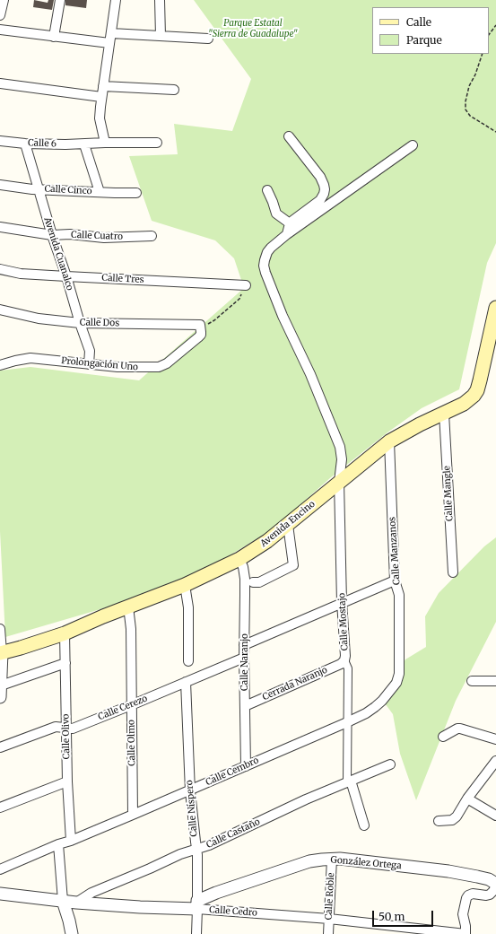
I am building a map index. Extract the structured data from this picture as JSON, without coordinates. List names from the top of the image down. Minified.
{"streets":{"main road":["Avenida Encino"],"street":["Calle 6","Calle Cinco","Calle Cuatro","Avenida Cuanalco","Calle Tres","Calle Dos","Prolongación Uno","Calle Mangle","Calle Manzanos","Calle Mostajo","Calle Naranjo","Cerrada Naranjo","Calle Cerezo","Calle Olivo","Calle Olmo","Calle Cembro","Calle Níspero","Calle Castaño","González Ortega","Calle Roble","Calle Cedro"]},"crossings":[["Calle 6","Avenida Cuanalco"],["Calle Cinco","Avenida Cuanalco"],["Calle Cuatro","Avenida Cuanalco"],["Avenida Cuanalco","Calle Tres"],["Avenida Cuanalco","Calle Dos"],["Avenida Cuanalco","Prolongación Uno"],["Calle Dos","Prolongación Uno"],["Calle Mangle","Avenida Encino"],["Avenida Encino","Calle Manzanos"],["Avenida Encino","Calle Mostajo"],["Avenida Encino","Calle Naranjo"],["Avenida Encino","Calle Olivo"],["Avenida Encino","Calle Olmo"],["Calle Manzanos","Calle Cembro"],["Calle Mostajo","Cerrada Naranjo"],["Calle Mostajo","Calle Cembro"],["Calle Mostajo","Calle Castaño"],["Calle Naranjo","Cerrada Naranjo"],["Calle Naranjo","Calle Cerezo"],["Calle Naranjo","Calle Cembro"],["Calle Cerezo","Calle Olivo"],["Calle Cerezo","Calle Olmo"],["Calle Cerezo","Calle Níspero"],["Calle Olivo","Calle Cembro"],["Calle Olmo","Calle Cembro"],["Calle Cembro","Calle Níspero"],["Calle Níspero","Calle Castaño"],["Calle Níspero","González Ortega"],["Calle Níspero","Calle Cedro"],["Calle Castaño","Calle Cedro"],["González Ortega","Calle Roble"],["González Ortega","Calle Cedro"],["Calle Roble","Calle Cedro"]],"parks":["Parque Estatal \"Sierra de Guadalupe\""],"legend":["Calle","Parque"],"scale_bar":"50 m"}
